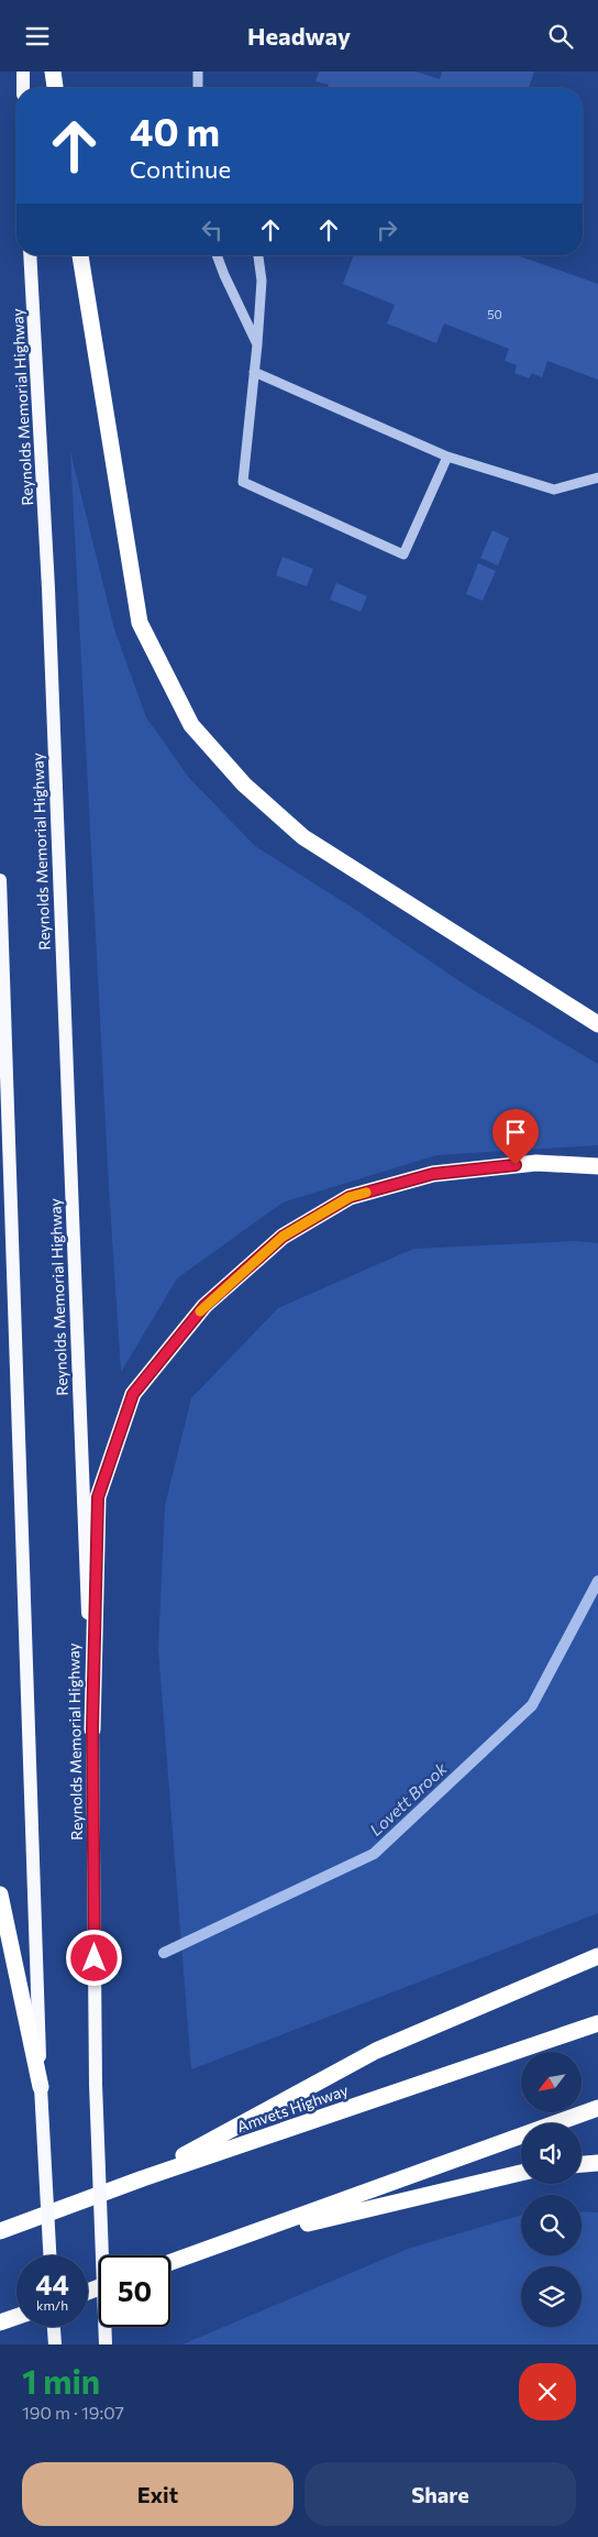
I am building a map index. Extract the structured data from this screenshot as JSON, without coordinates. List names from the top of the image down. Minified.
{"streets":{"highway":["Amvets Highway"],"main road":["Reynolds Memorial Highway"]},"water":["Lovett Brook"],"house_numbers":["50"],"north":"bottom left","page":{"header":"Headway","turn":["40 m","Continue"],"speed":"44 km/h","limit":"50","heading":["1 min","190 m · 19:07"],"buttons":["Exit","Share"]}}
